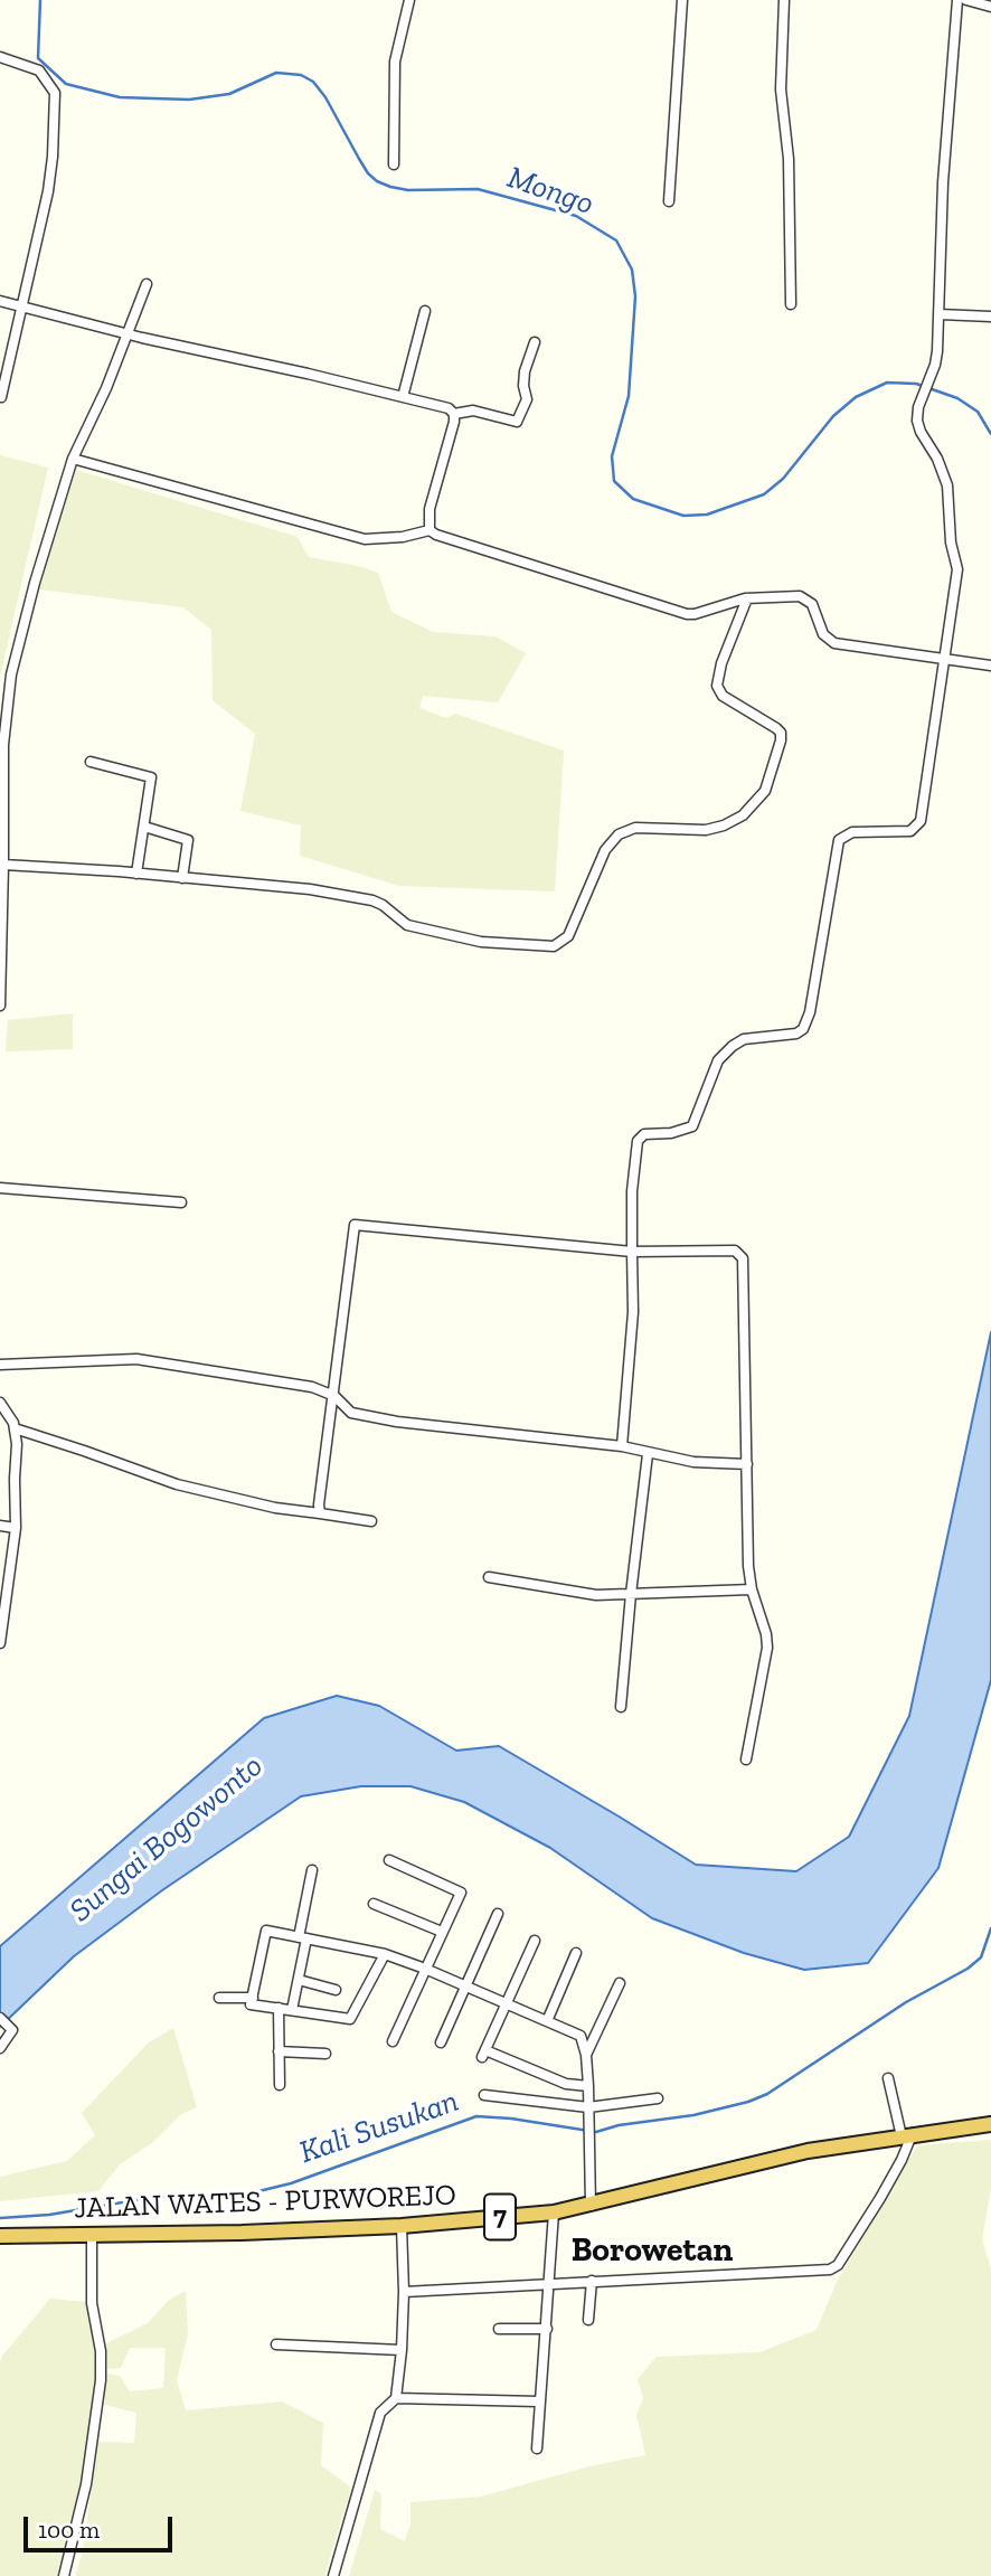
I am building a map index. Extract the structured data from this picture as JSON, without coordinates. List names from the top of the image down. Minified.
{"streets":{"highway":["JALAN WATES - PURWOREJO","7"]},"districts":["Borowetan"],"water":["Mongo","Sungai Bogowonto","Kali Susukan"],"scale_bar":"100 m"}
